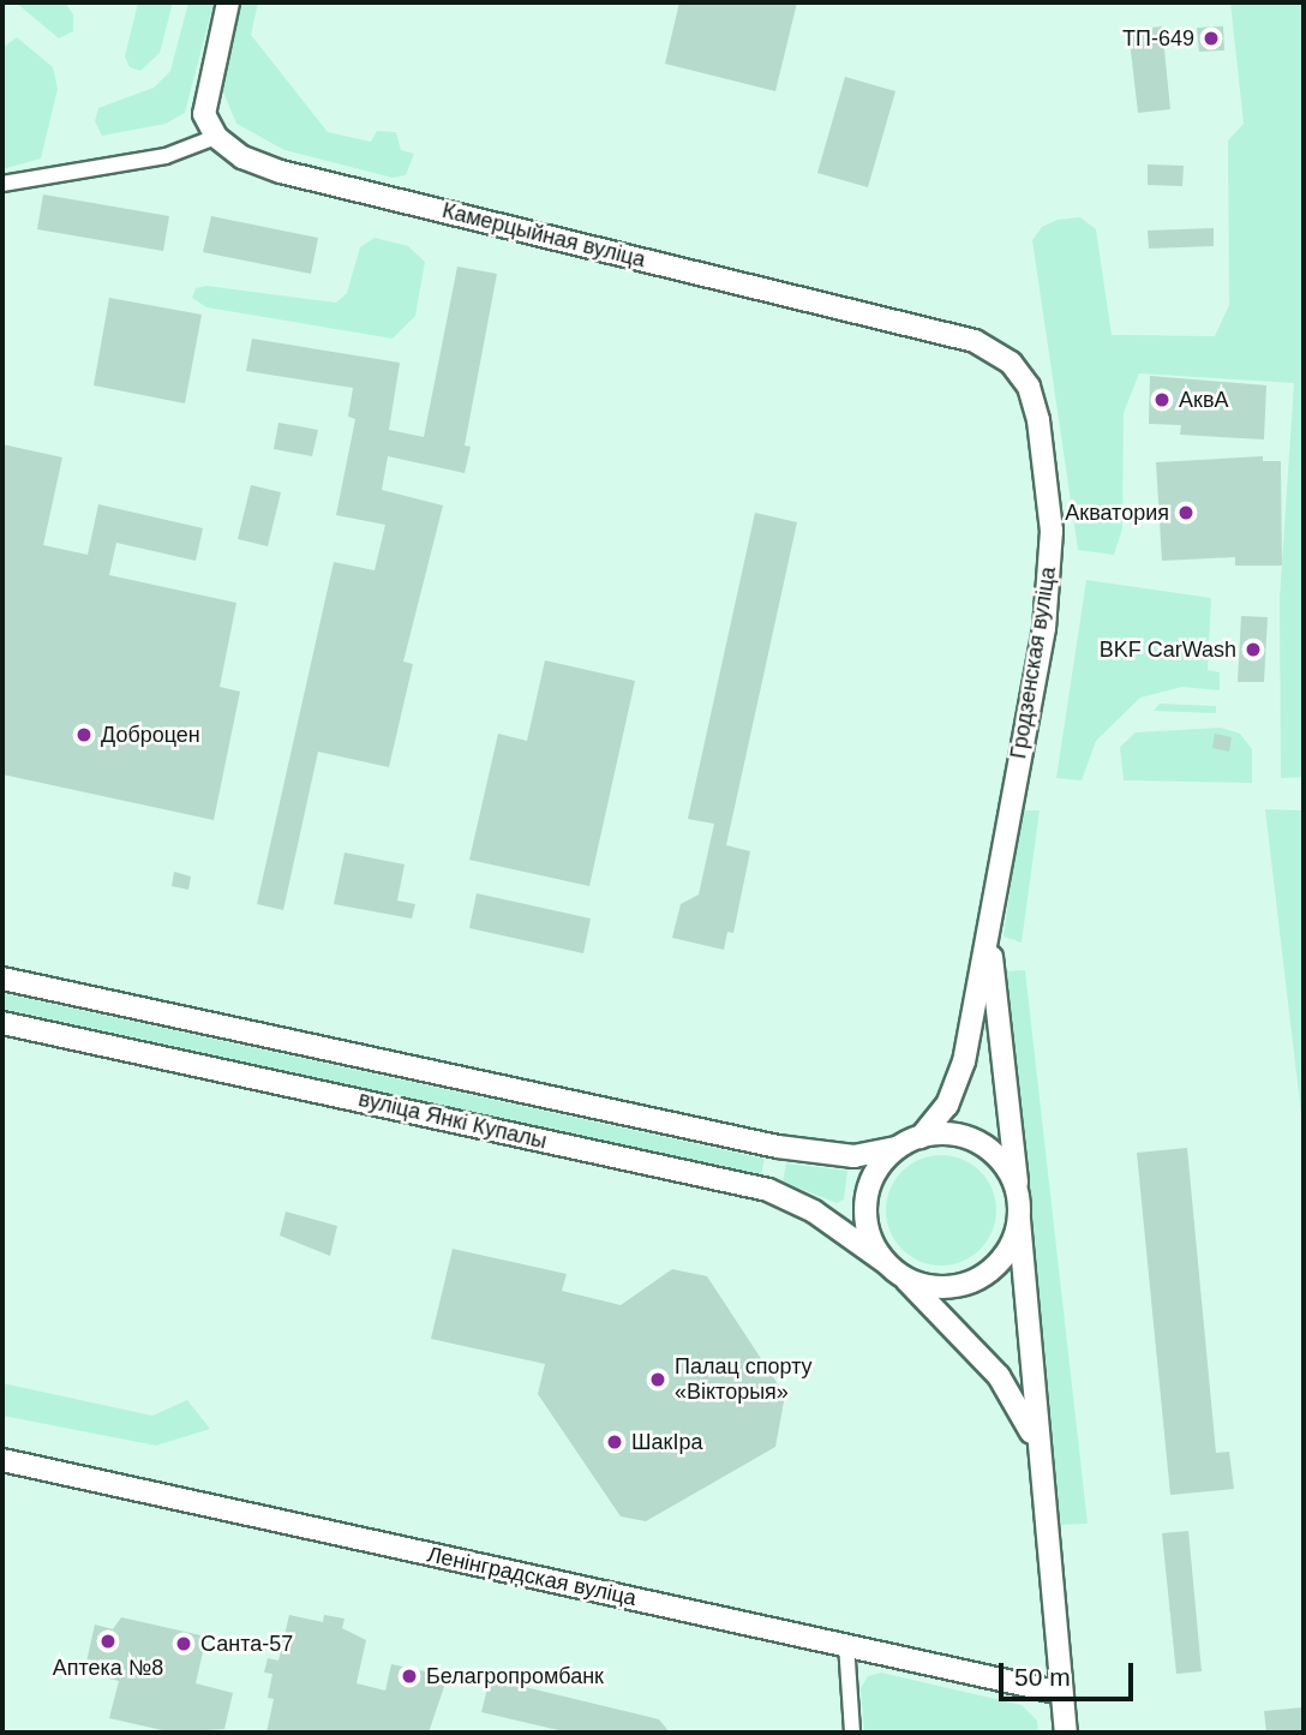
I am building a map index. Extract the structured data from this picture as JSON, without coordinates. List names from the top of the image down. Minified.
{"streets":{"main road":["Камерцыйная вуліца","Гродзенская вуліца","вуліца Янкі Купалы","Ленінградская вуліца"]},"crossings":[["Камерцыйная вуліца","Гродзенская вуліца"],["Гродзенская вуліца","вуліца Янкі Купалы"]],"places":["ТП-649","АквА","Акватория","BKF CarWash","Доброцен","Палац спорту «Вікторыя»","ШакІра","Аптека №8","Санта-57","Белагропромбанк"],"scale_bar":"50 m"}
